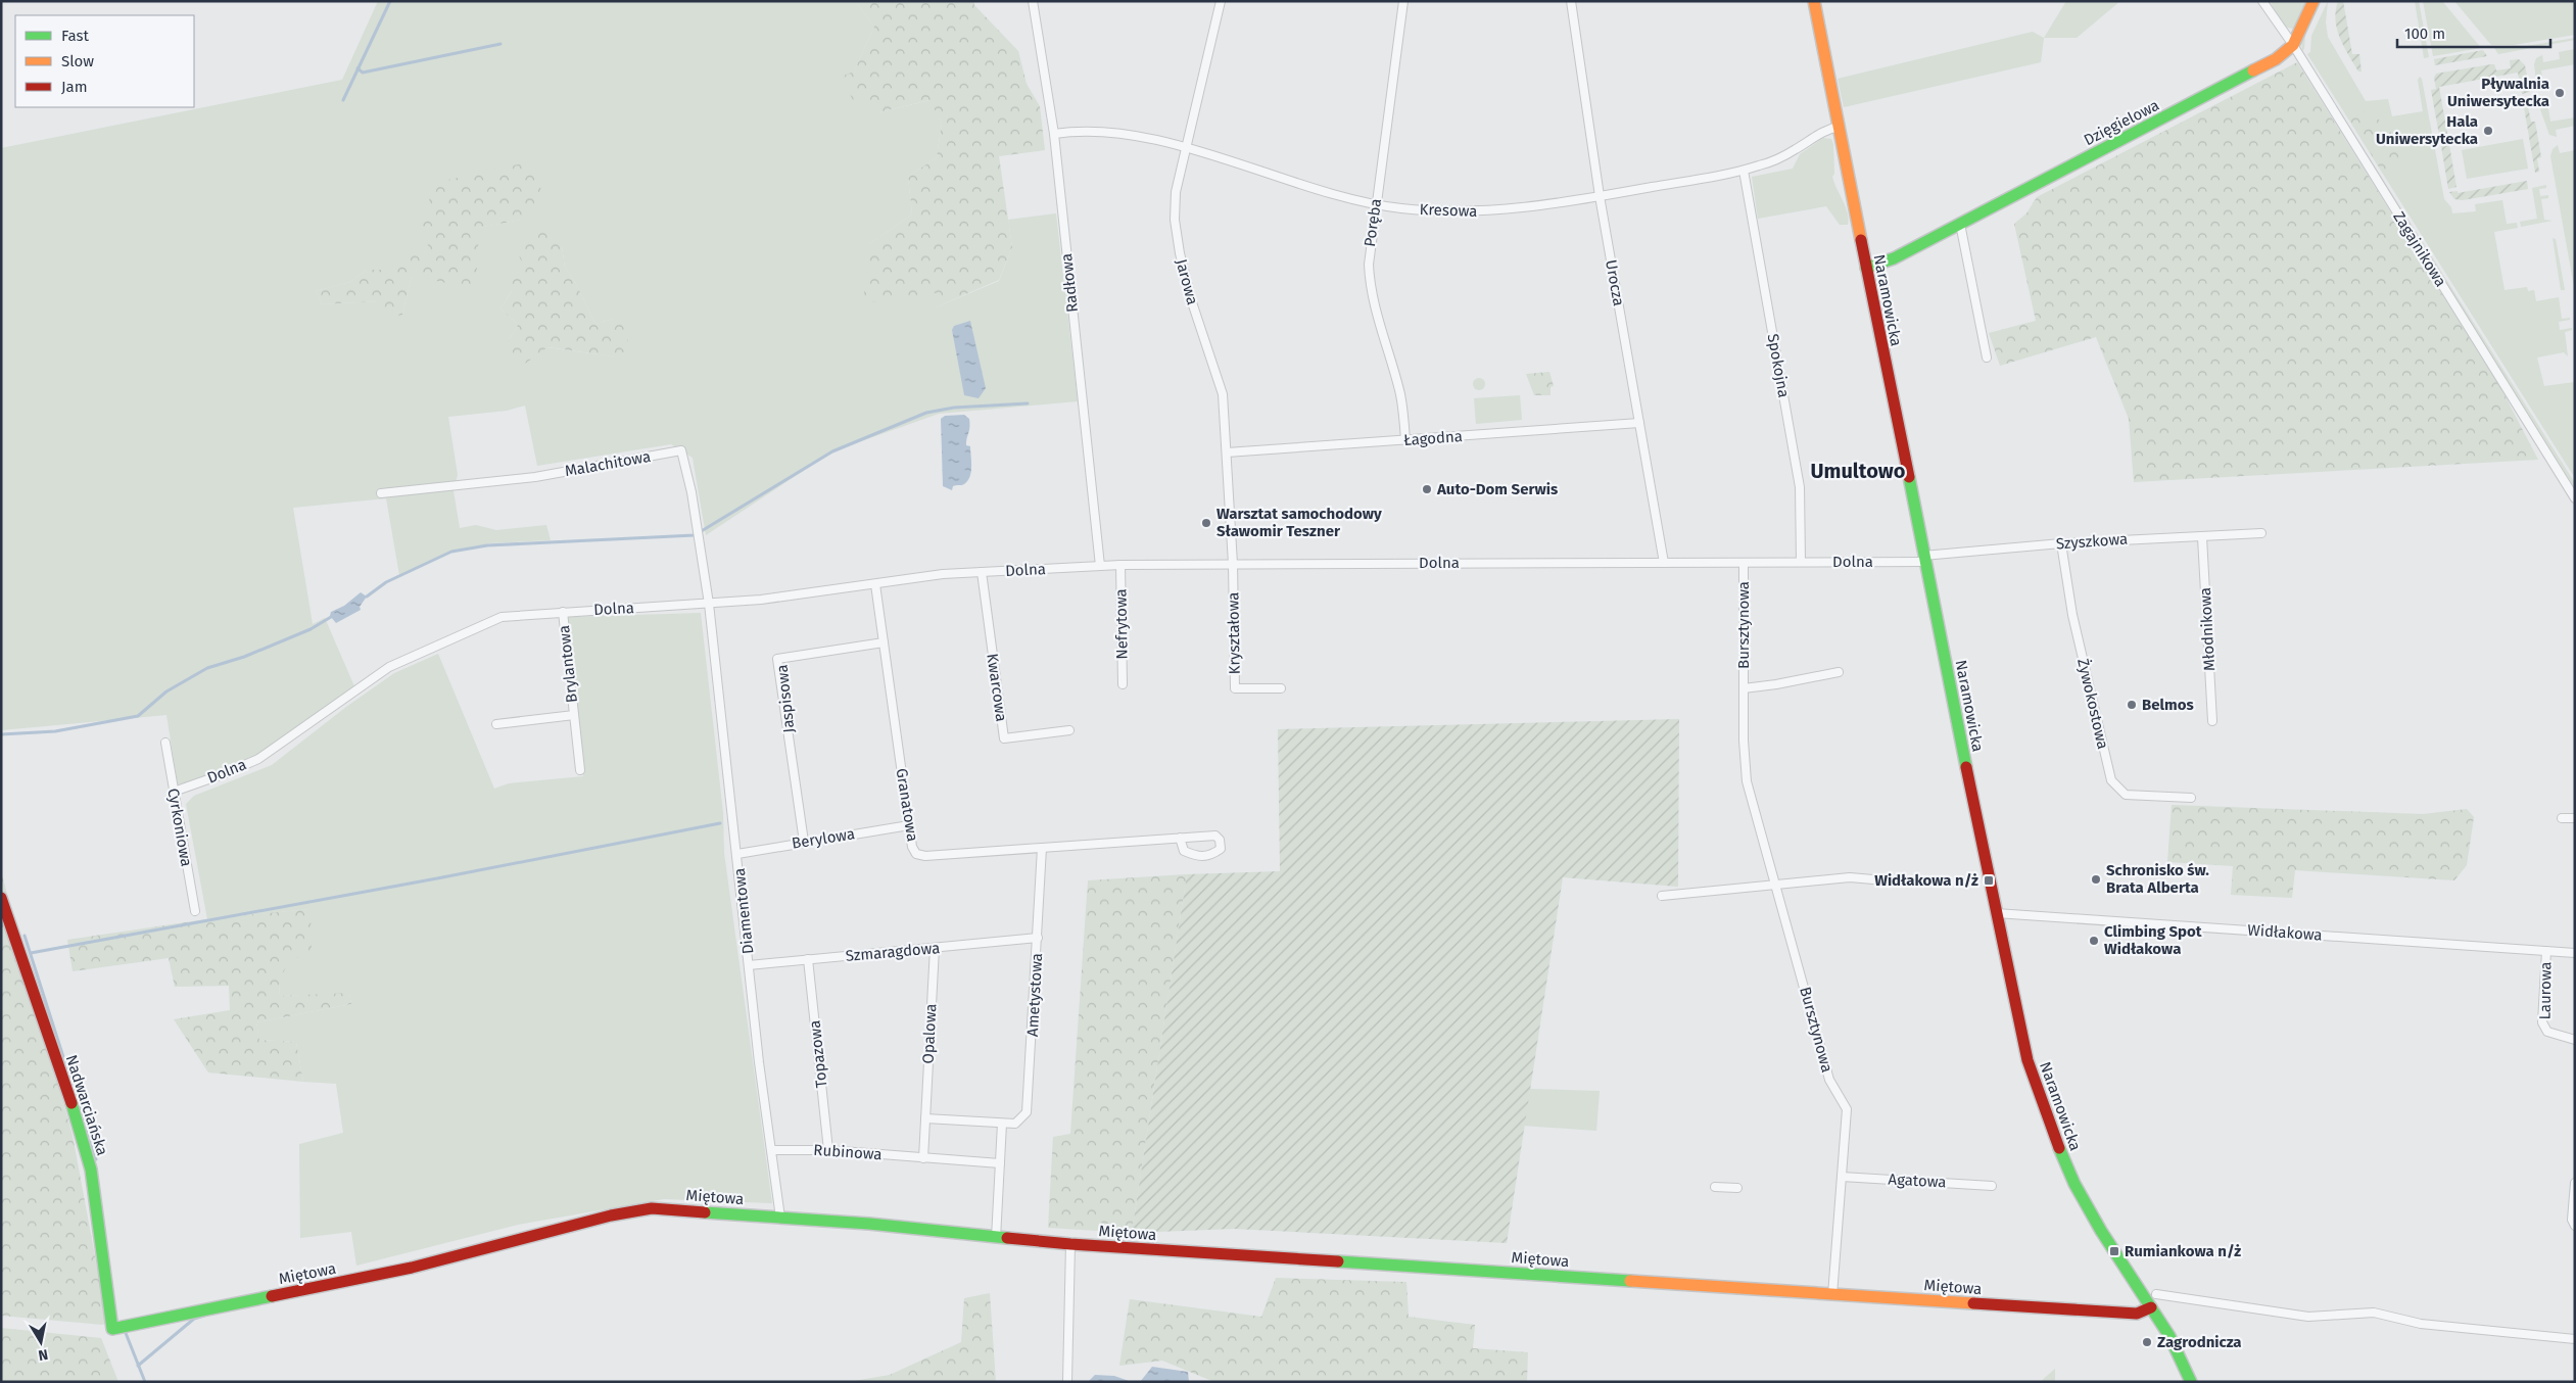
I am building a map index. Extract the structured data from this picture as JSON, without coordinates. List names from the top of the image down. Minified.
{"streets":{"street":["Dzięgielowa","Kresowa","Poręba","Zagajnikowa","Jarowa","Radłowa","Urocza","Naramowicka","Spokojna","Łagodna","Malachitowa","Szyszkowa","Dolna","Nefrytowa","Bursztynowa","Młodnikowa","Kryształowa","Brylantowa","Kwarcowa","Jaspisowa","Żywokostowa","Granatowa","Cyrkoniowa","Berylowa","Diamentowa","Widłakowa","Szmaragdowa","Laurowa","Ametystowa","Opalowa","Topazowa","Nadwarciańska","Rubinowa","Agatowa","Miętowa"]},"crossings":[["Dzięgielowa","Zagajnikowa"],["Dzięgielowa","Naramowicka"],["Kresowa","Poręba"],["Kresowa","Jarowa"],["Kresowa","Radłowa"],["Kresowa","Urocza"],["Kresowa","Naramowicka"],["Kresowa","Spokojna"],["Poręba","Łagodna"],["Jarowa","Łagodna"],["Jarowa","Dolna"],["Jarowa","Kryształowa"],["Radłowa","Dolna"],["Urocza","Łagodna"],["Urocza","Dolna"],["Naramowicka","Szyszkowa"],["Naramowicka","Dolna"],["Naramowicka","Widłakowa"],["Naramowicka","Miętowa"],["Spokojna","Dolna"],["Malachitowa","Dolna"],["Malachitowa","Diamentowa"],["Szyszkowa","Dolna"],["Szyszkowa","Młodnikowa"],["Szyszkowa","Żywokostowa"],["Dolna","Nefrytowa"],["Dolna","Bursztynowa"],["Dolna","Kryształowa"],["Dolna","Brylantowa"],["Dolna","Kwarcowa"],["Dolna","Granatowa"],["Dolna","Cyrkoniowa"],["Dolna","Diamentowa"],["Bursztynowa","Agatowa"],["Bursztynowa","Miętowa"],["Jaspisowa","Granatowa"],["Jaspisowa","Berylowa"],["Granatowa","Berylowa"],["Granatowa","Ametystowa"],["Berylowa","Diamentowa"],["Diamentowa","Szmaragdowa"],["Diamentowa","Rubinowa"],["Diamentowa","Miętowa"],["Widłakowa","Laurowa"],["Szmaragdowa","Ametystowa"],["Szmaragdowa","Opalowa"],["Szmaragdowa","Topazowa"],["Topazowa","Rubinowa"],["Nadwarciańska","Miętowa"]],"districts":["Umultowo"],"places":{"other":["Pływalnia Uniwersytecka","Hala Uniwersytecka","Auto-Dom Serwis","Warsztat samochodowy Sławomir Teszner","Belmos","Schronisko św. Brata Alberta","Climbing Spot Widłakowa","Zagrodnicza"],"transit":["Widłakowa n/ż","Rumiankowa n/ż"]},"legend":["Fast","Slow","Jam"],"scale_bar":"100 m","north":"bottom"}
